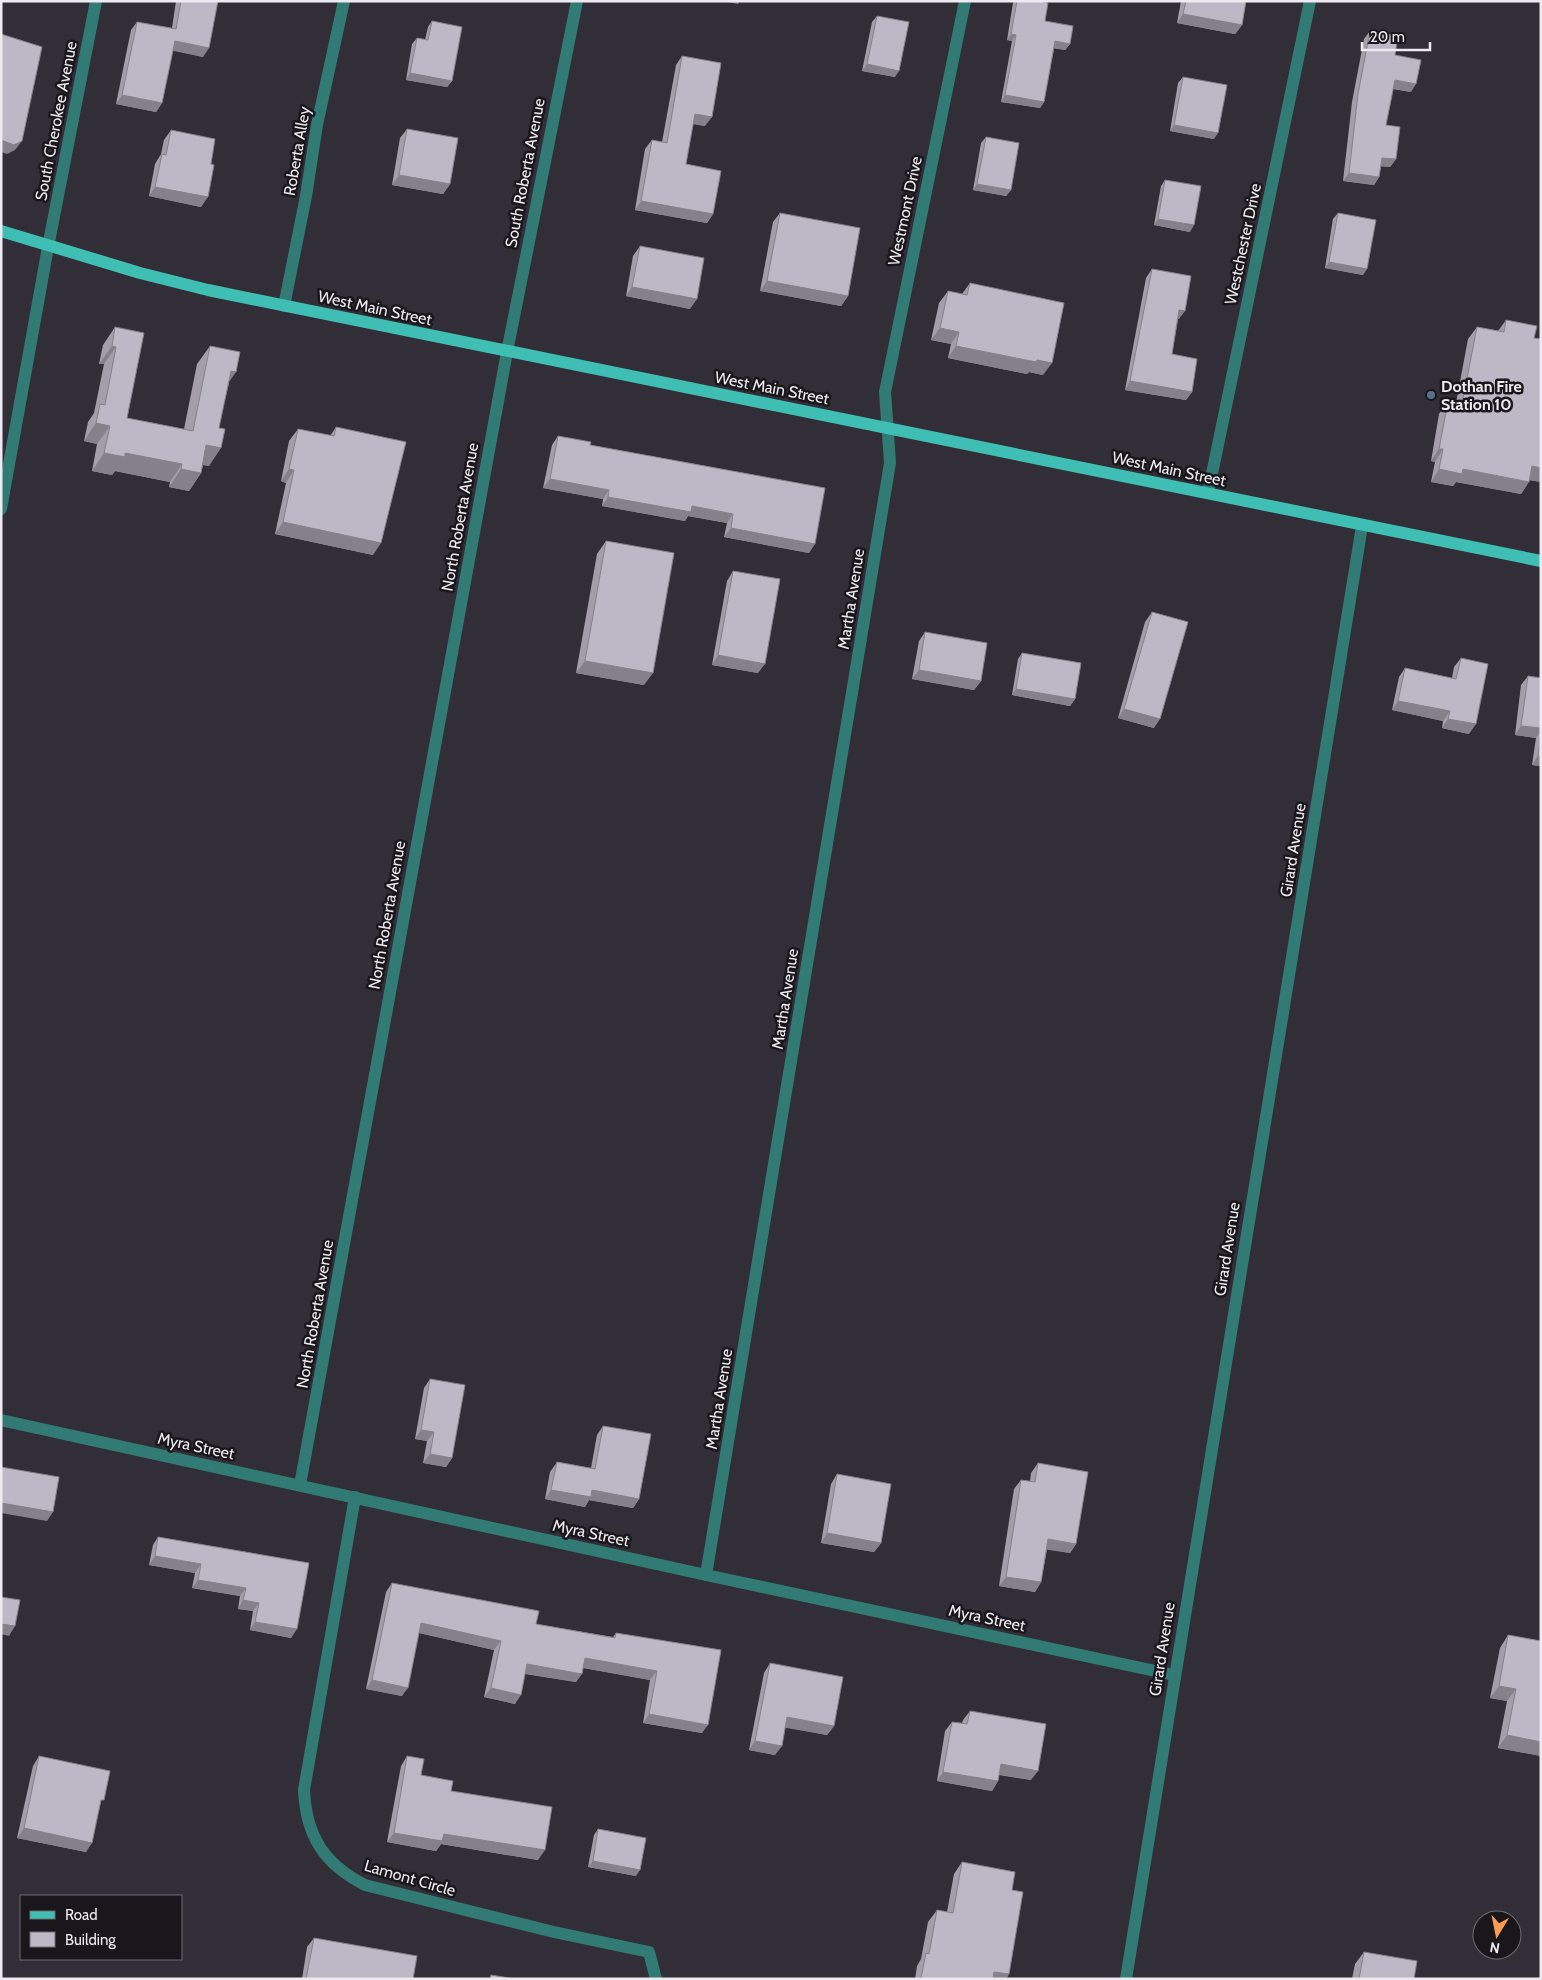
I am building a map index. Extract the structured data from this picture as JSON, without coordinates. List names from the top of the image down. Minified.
{"streets":{"main road":["West Main Street"],"street":["South Cherokee Avenue","Roberta Alley","South Roberta Avenue","Westmont Drive","Westchester Drive","North Roberta Avenue","Martha Avenue","Girard Avenue","Myra Street","Lamont Circle"]},"crossings":[["South Cherokee Avenue","West Main Street"],["Roberta Alley","West Main Street"],["South Roberta Avenue","West Main Street"],["South Roberta Avenue","North Roberta Avenue"],["Westmont Drive","West Main Street"],["Westmont Drive","Martha Avenue"],["Westchester Drive","West Main Street"],["West Main Street","North Roberta Avenue"],["West Main Street","Martha Avenue"],["West Main Street","Girard Avenue"],["North Roberta Avenue","Myra Street"],["Martha Avenue","Myra Street"],["Girard Avenue","Myra Street"],["Myra Street","Lamont Circle"]],"places":["Dothan Fire Station 10"],"legend":["Road","Building"],"scale_bar":"20 m","north":"bottom"}
